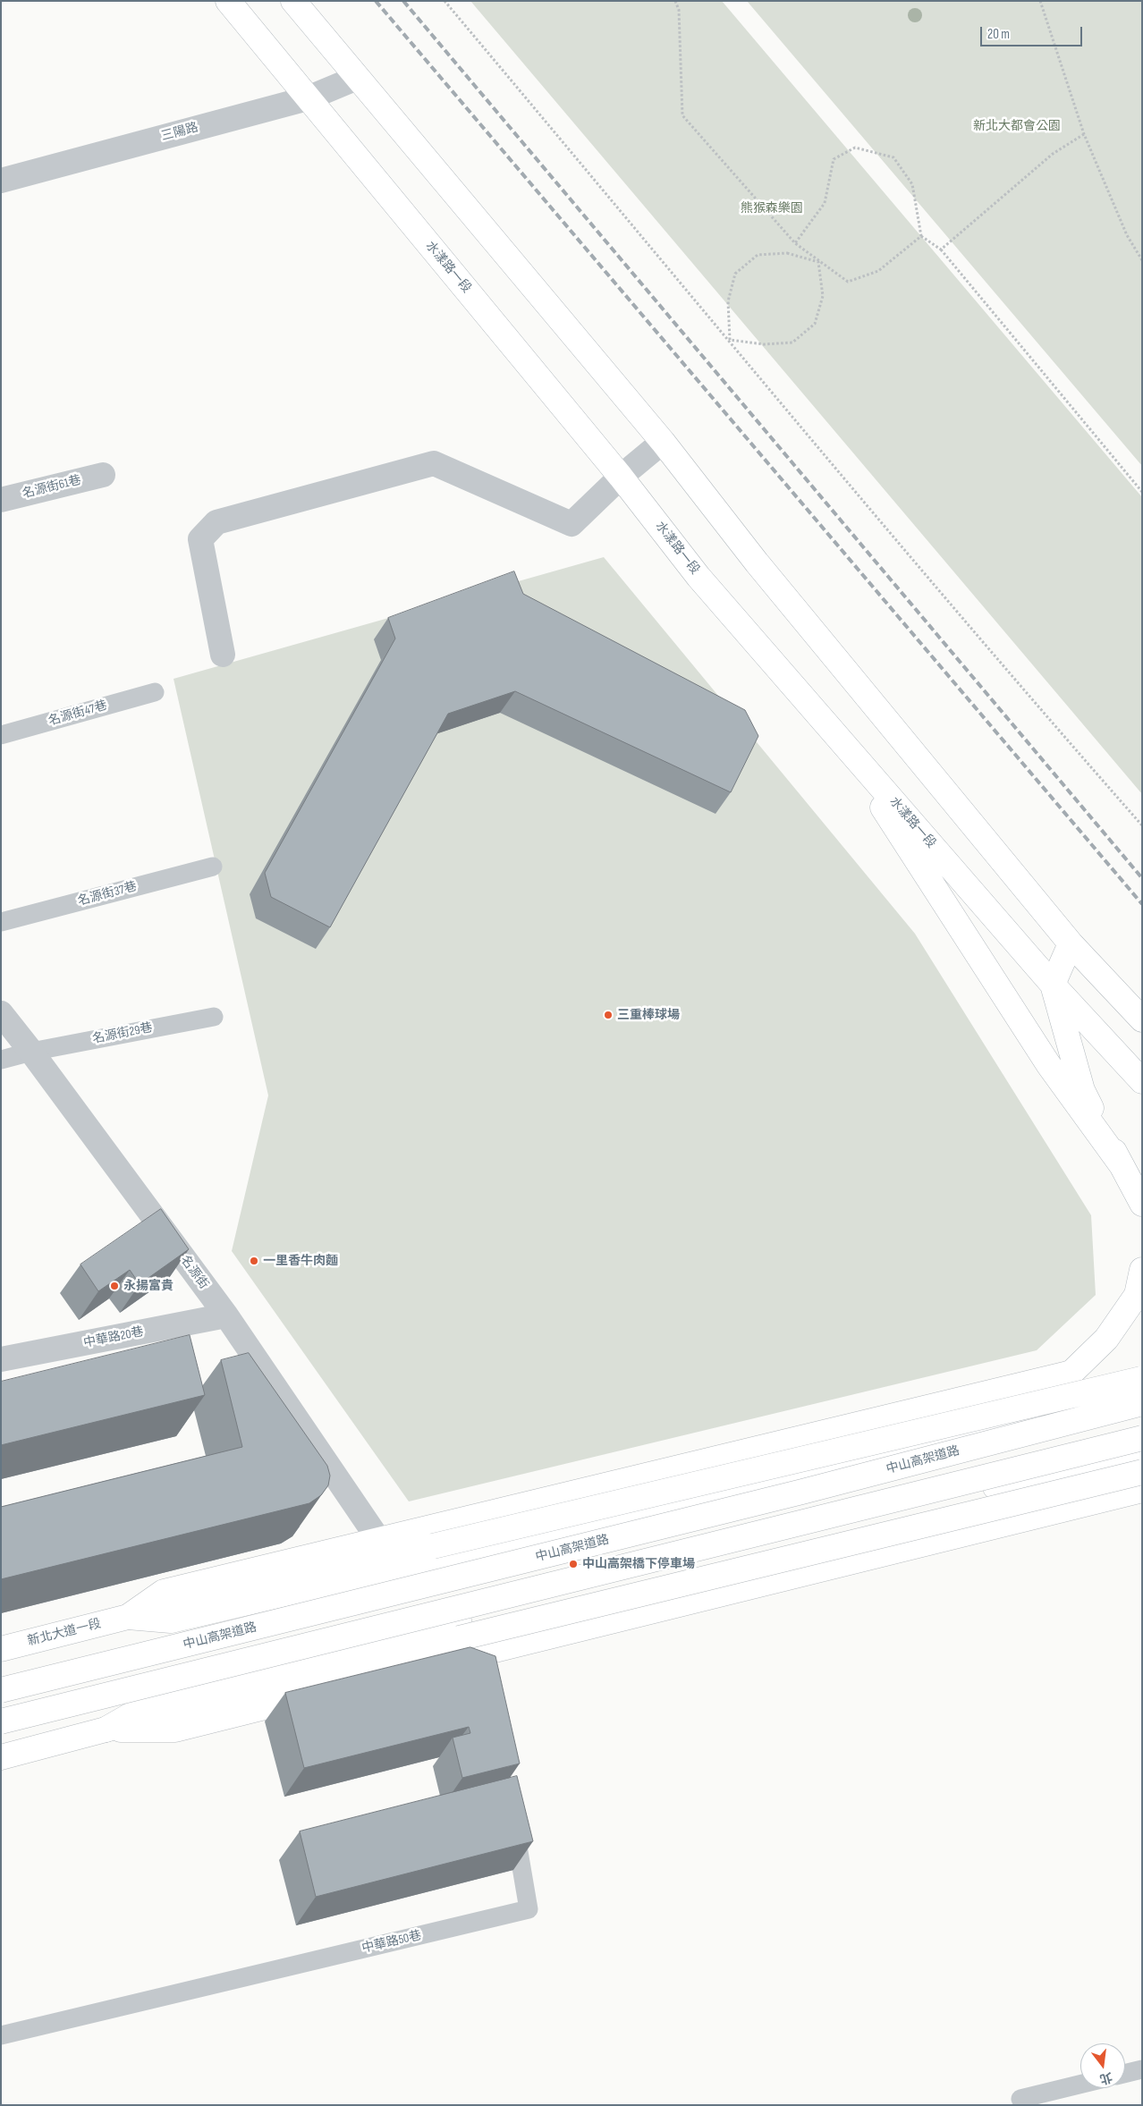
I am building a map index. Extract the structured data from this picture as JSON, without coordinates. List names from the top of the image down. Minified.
{"streets":{"main road":["水漾路一段","中山高架道路","新北大道一段"],"street":["三陽路","名源街61巷","名源街","中華路20巷"],"lane":["名源街47巷","名源街37巷","名源街29巷","中華路50巷"]},"crossings":[["三陽路","水漾路一段"],["名源街29巷","名源街"],["名源街","中華路20巷"]],"parks":["新北大都會公園","熊猴森樂園"],"places":["三重棒球場","一里香牛肉麵","永揚富貴","中山高架橋下停車場"],"scale_bar":"20 m","north":"bottom"}
